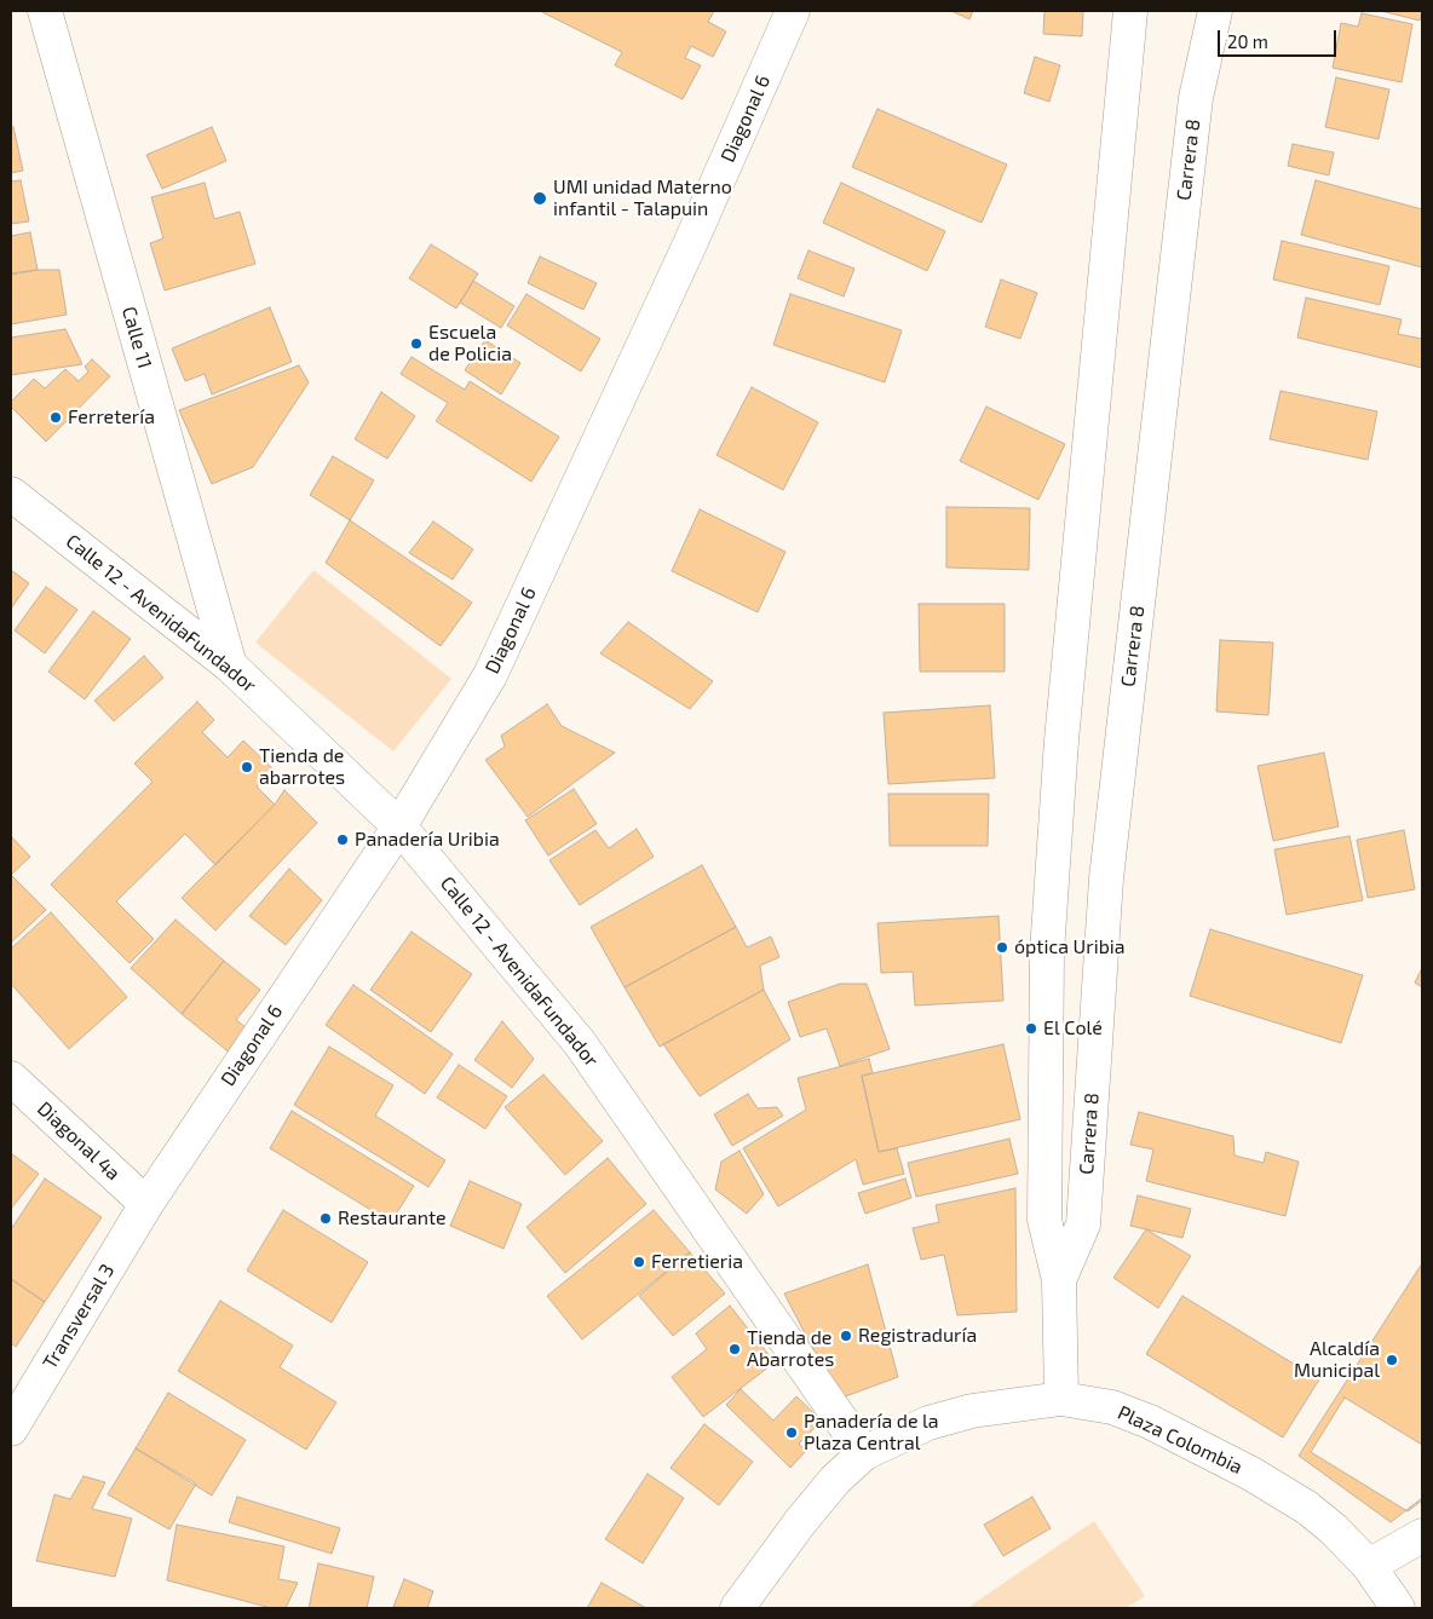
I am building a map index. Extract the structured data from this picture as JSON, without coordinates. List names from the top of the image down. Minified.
{"streets":{"street":["Diagonal 6","Carrera 8","Calle 11","Calle 12 - AvenidaFundador","Diagonal 4a","Transversal 3","Plaza Colombia"]},"crossings":[["Diagonal 6","Calle 12 - AvenidaFundador"],["Diagonal 6","Diagonal 4a"],["Diagonal 6","Transversal 3"],["Carrera 8","Plaza Colombia"],["Calle 11","Calle 12 - AvenidaFundador"],["Calle 12 - AvenidaFundador","Plaza Colombia"],["Diagonal 4a","Transversal 3"]],"places":["UMI unidad Materno infantil - Talapuin","Escuela de Policia","Ferretería","Tienda de abarrotes","Panadería Uribia","óptica Uribia","El Colé","Restaurante","Ferretieria","Registraduría","Tienda de Abarrotes","Alcaldía Municipal","Panadería de la Plaza Central"],"scale_bar":"20 m"}
